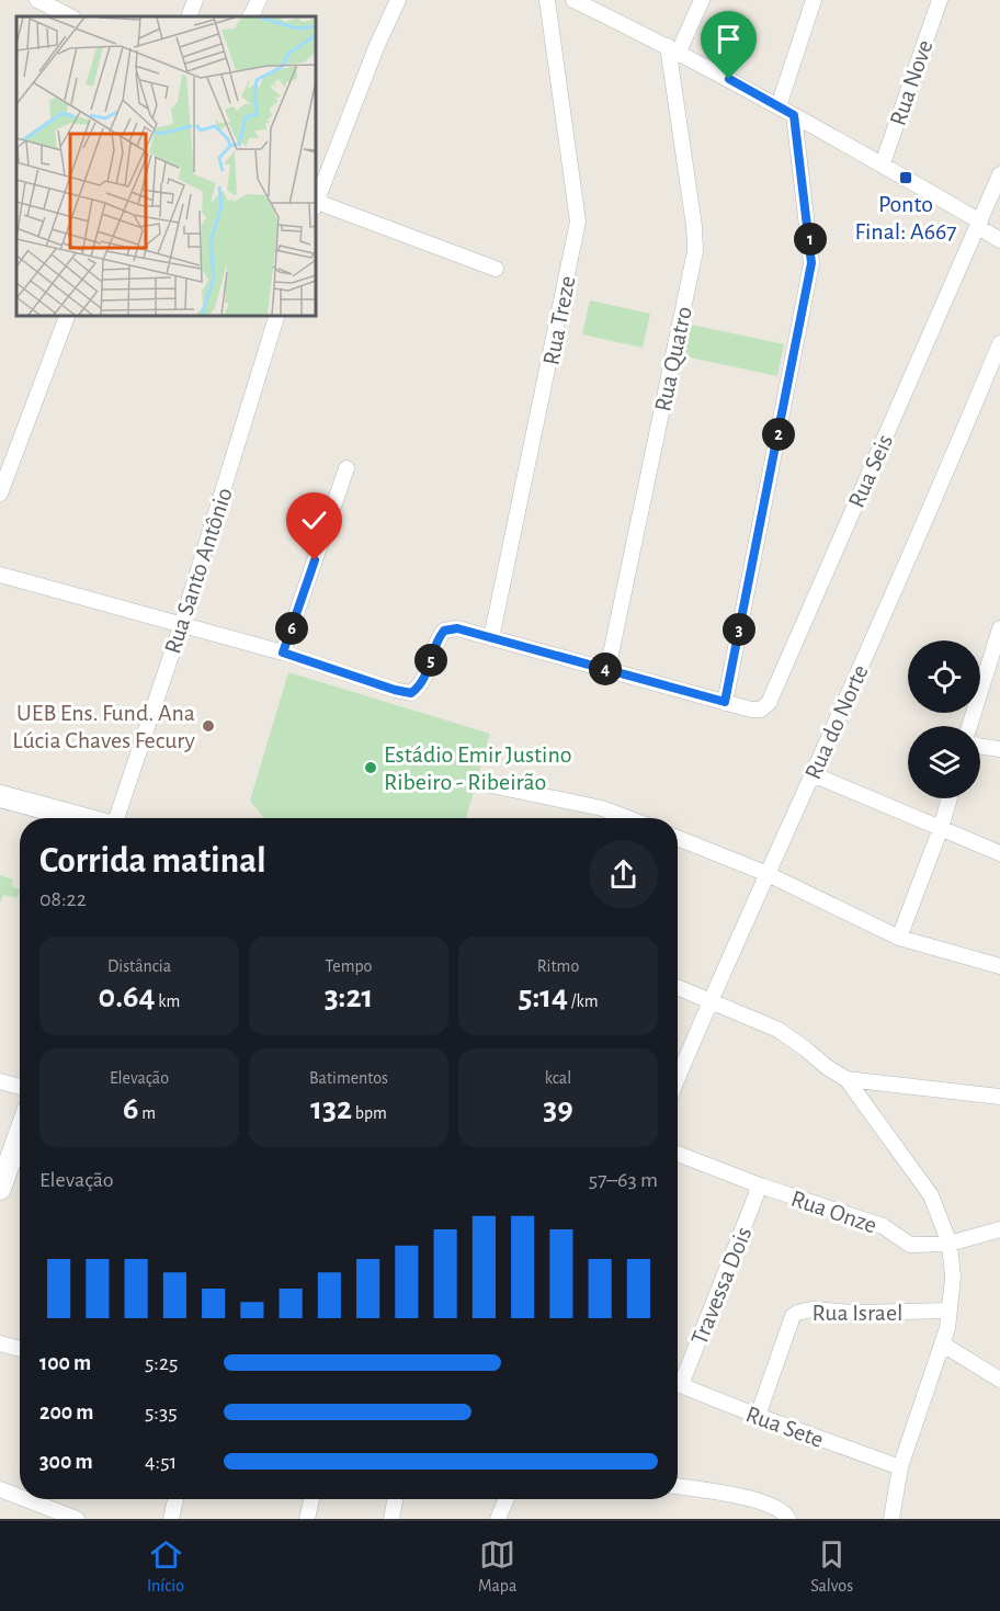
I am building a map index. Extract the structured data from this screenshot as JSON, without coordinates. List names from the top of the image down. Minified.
{"streets":{"street":["Rua Nove","Rua Treze","Rua Quatro","Rua Seis","Rua Santo Antônio","Rua do Norte","Rua Onze","Travessa Dois","Rua Israel","Rua Sete"]},"crossings":[["Rua Onze","Travessa Dois"],["Rua Israel","Rua Sete"]],"places":{"transit":["Ponto Final: A667"],"other":["UEB Ens. Fund. Ana Lúcia Chaves Fecury","Estádio Emir Justino Ribeiro - Ribeirão"]},"page":{"pins":["1","2","6","3","5","4"],"heading":["Corrida matinal","08:22"],"stats":[["Distância","0.64 km"],["Tempo","3:21"],["Ritmo","5:14 /km"],["Elevação","6 m"],["Batimentos","132 bpm"],["kcal","39"]],"chart":["Elevação","57–63 m"],"list":[{"name":"100 m","note":"5:25"},{"name":"200 m","note":"5:35"},{"name":"300 m","note":"4:51"}],"tabs":["Início","Mapa","Salvos"]}}
